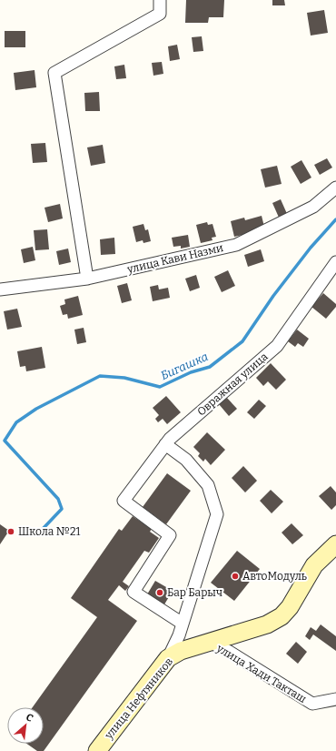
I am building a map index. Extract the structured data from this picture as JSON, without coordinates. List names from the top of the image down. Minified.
{"streets":{"street":["улица Кави Назми","Овражная улица","улица Хади Такташ","улица Нефтяников"]},"crossings":[["улица Хади Такташ","улица Нефтяников"]],"water":["Бигашка"],"places":["Школа №21","АвтоМодуль","Бар Барыч"],"north":"top right"}
